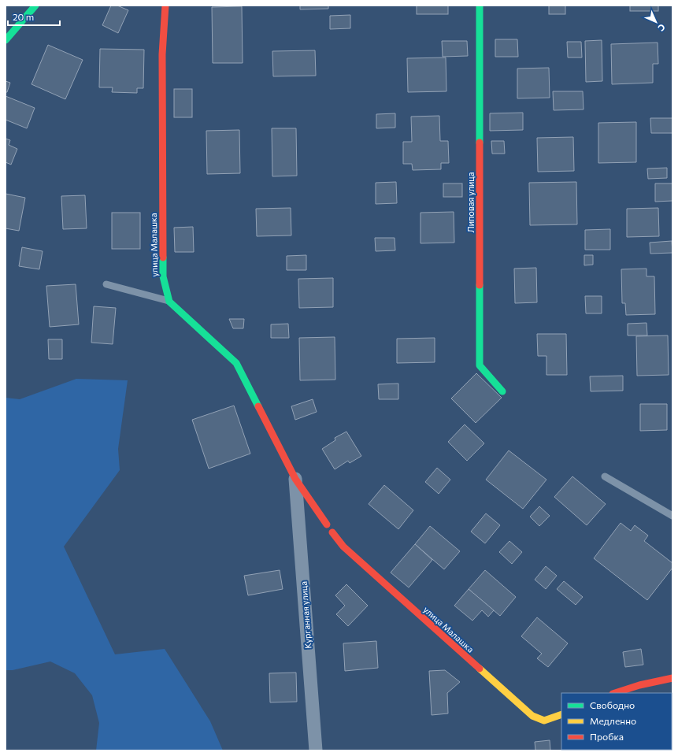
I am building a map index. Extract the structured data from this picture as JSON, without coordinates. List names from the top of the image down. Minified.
{"streets":{"street":["Липовая улица","улица Малашка","Курганная улица"]},"legend":["Свободно","Медленно","Пробка"],"scale_bar":"20 m","north":"bottom right"}
